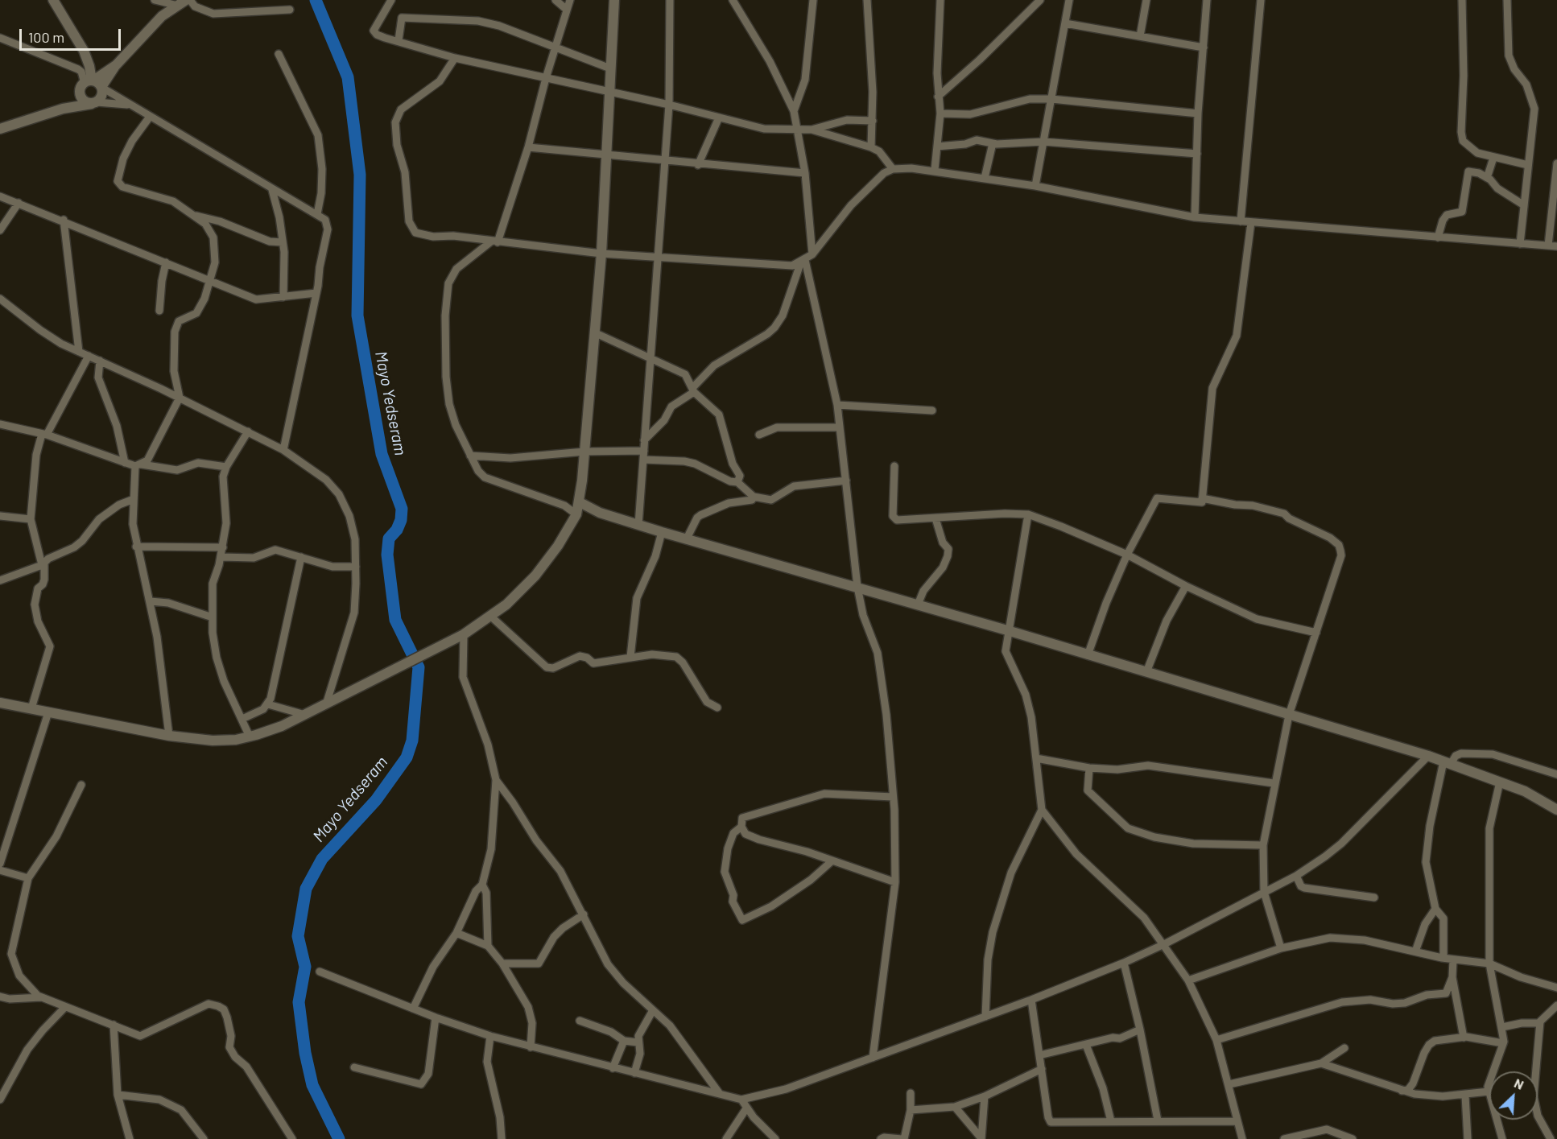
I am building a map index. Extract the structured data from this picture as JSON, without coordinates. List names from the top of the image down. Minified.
{"water":["Mayo Yedseram"],"scale_bar":"100 m","north":"top right"}
